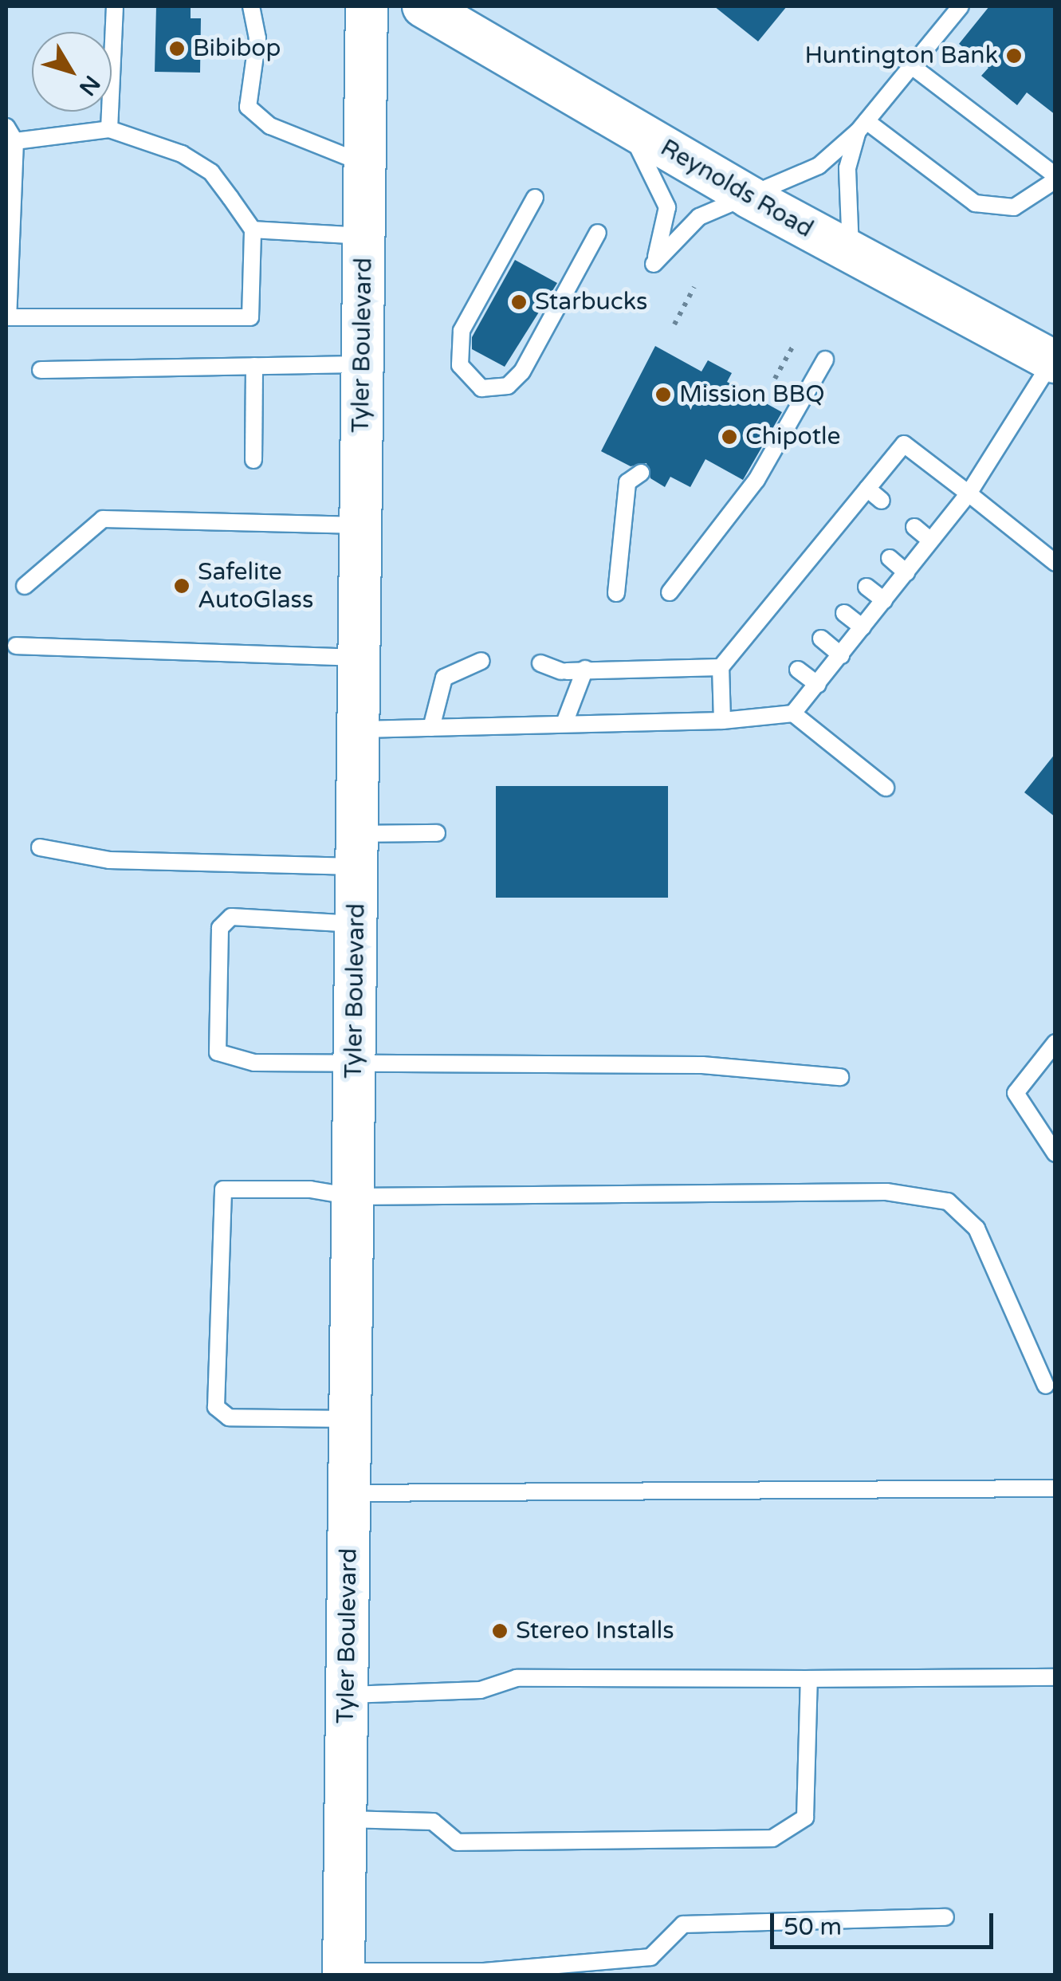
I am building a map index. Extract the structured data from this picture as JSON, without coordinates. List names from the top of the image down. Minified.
{"streets":{"street":["Reynolds Road","Tyler Boulevard"]},"places":["Bibibop","Huntington Bank","Starbucks","Mission BBQ","Chipotle","Safelite AutoGlass","Stereo Installs"],"scale_bar":"50 m","north":"bottom right"}
